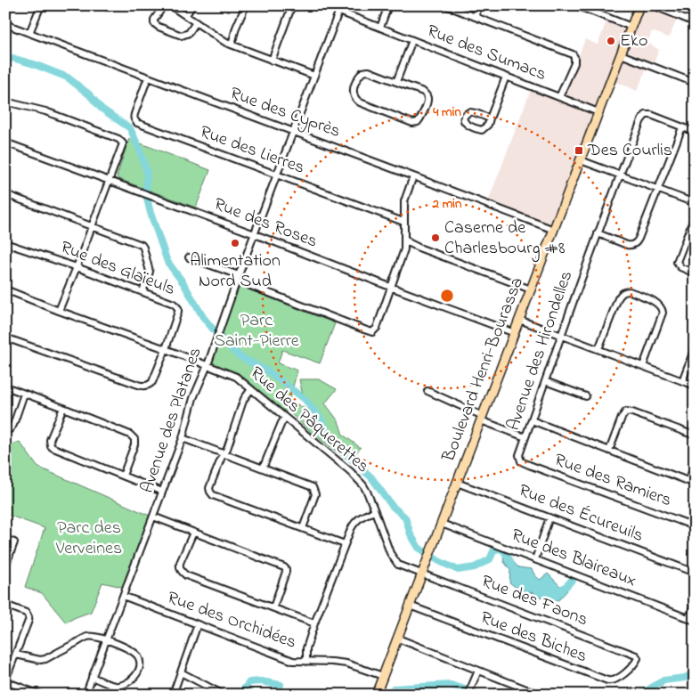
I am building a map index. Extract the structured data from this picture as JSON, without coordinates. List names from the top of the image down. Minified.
{"streets":{"main road":["Boulevard Henri-Bourassa"],"street":["Rue des Sumacs","Rue des Cyprès","Rue des Lierres","Rue des Roses","Rue des Glaïeuls","Avenue des Hirondelles","Avenue des Platanes","Rue des Pâquerettes","Rue des Ramiers","Rue des Écureuils","Rue des Blaireaux","Rue des Faons","Rue des Orchidées","Rue des Biches"]},"crossings":[["Rue des Sumacs","Boulevard Henri-Bourassa"],["Rue des Sumacs","Avenue des Platanes"],["Rue des Cyprès","Rue des Lierres"],["Rue des Cyprès","Boulevard Henri-Bourassa"],["Rue des Cyprès","Avenue des Platanes"],["Rue des Lierres","Avenue des Platanes"],["Rue des Roses","Boulevard Henri-Bourassa"],["Rue des Roses","Avenue des Platanes"],["Rue des Glaïeuls","Rue des Pâquerettes"],["Avenue des Hirondelles","Rue des Ramiers"],["Boulevard Henri-Bourassa","Rue des Pâquerettes"],["Boulevard Henri-Bourassa","Rue des Écureuils"],["Boulevard Henri-Bourassa","Rue des Blaireaux"],["Boulevard Henri-Bourassa","Rue des Faons"],["Boulevard Henri-Bourassa","Rue des Orchidées"],["Boulevard Henri-Bourassa","Rue des Biches"],["Avenue des Platanes","Rue des Pâquerettes"],["Avenue des Platanes","Rue des Orchidées"],["Rue des Pâquerettes","Rue des Faons"],["Rue des Faons","Rue des Biches"]],"parks":["Parc Saint-Pierre","Parc des Verveines"],"places":{"other":["Eko","Caserne de Charlesbourg #8","Alimentation Nord Sud"],"transit":["Des Courlis"]},"rings":["4 min","2 min"]}
